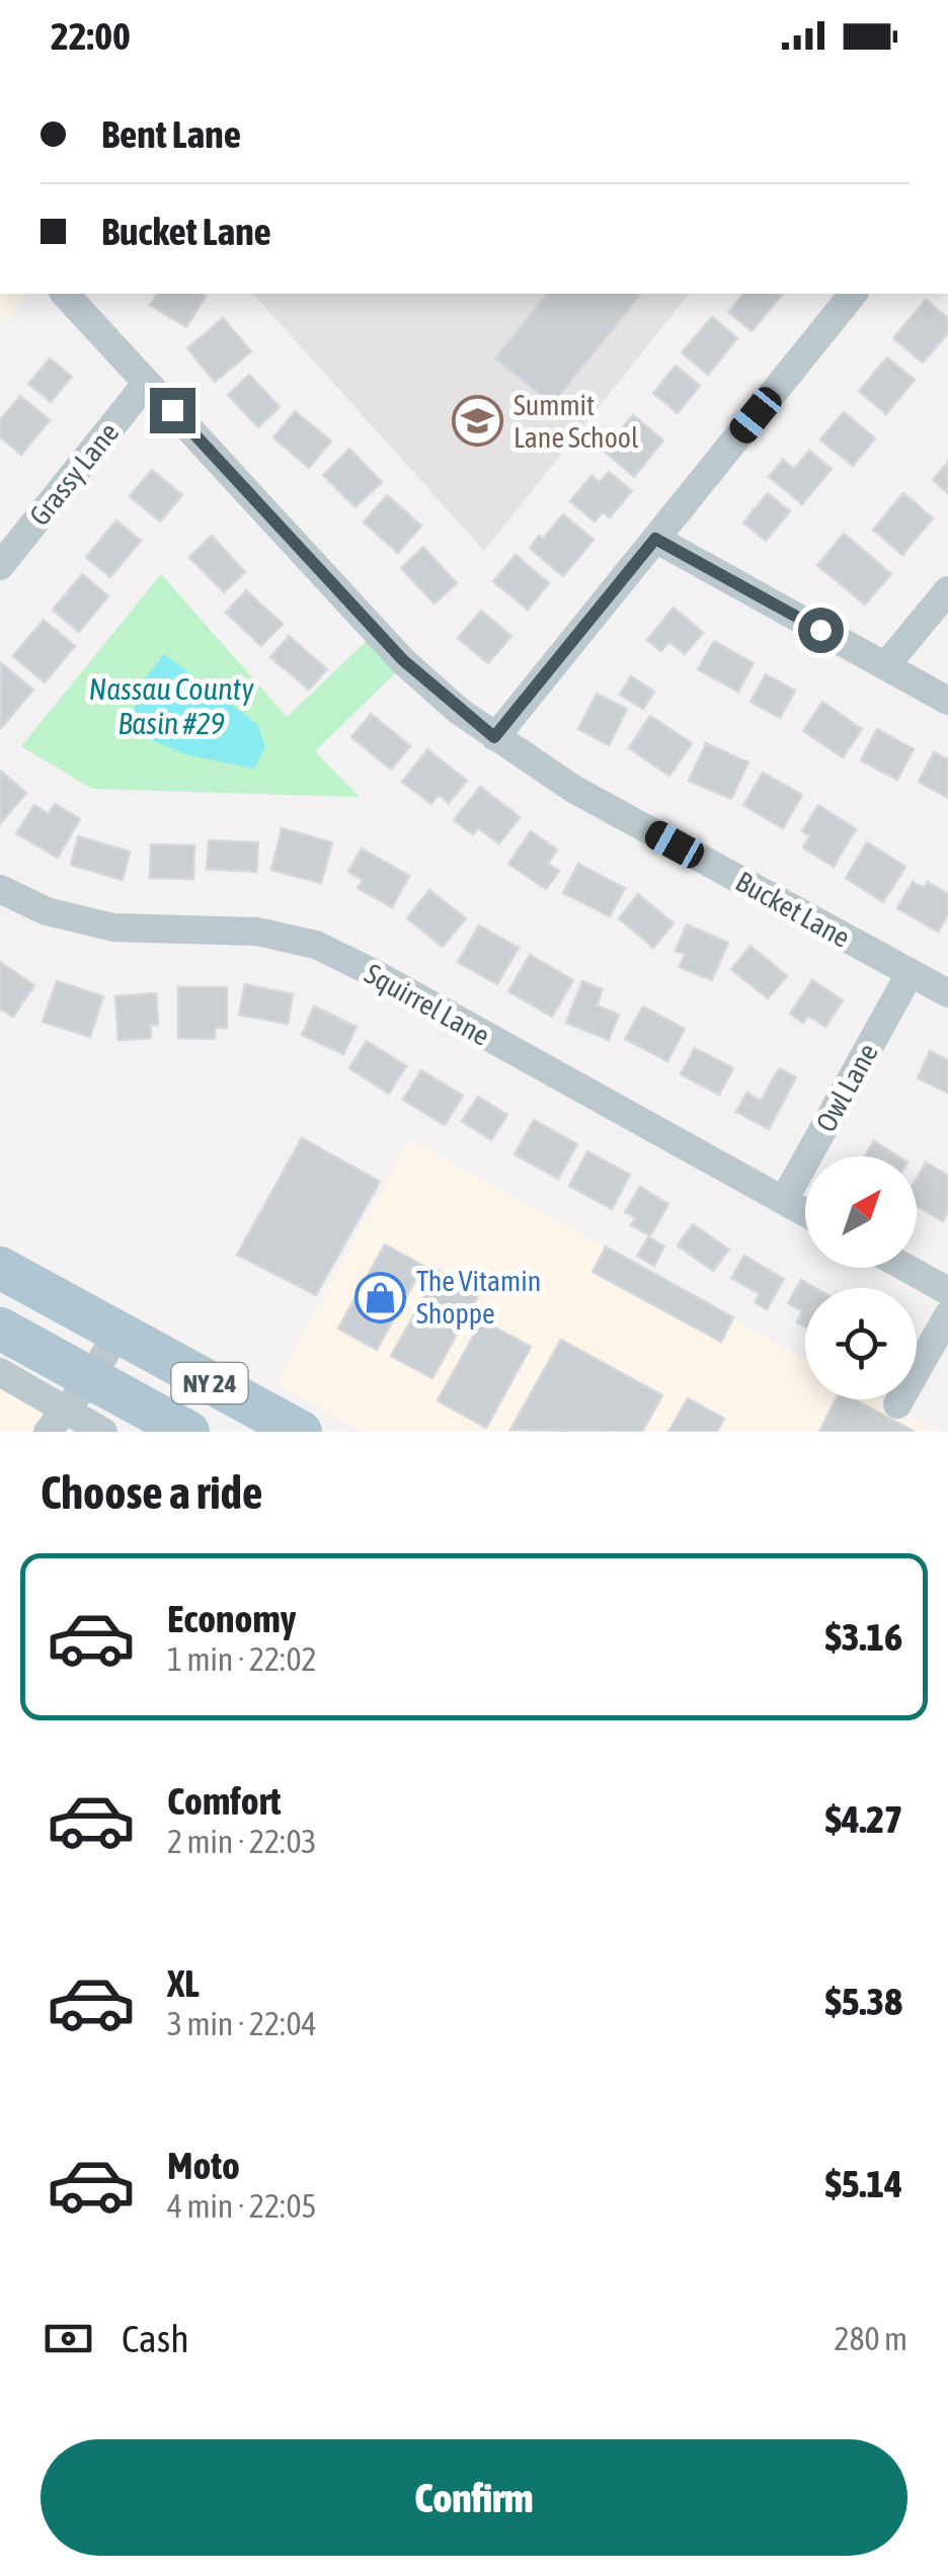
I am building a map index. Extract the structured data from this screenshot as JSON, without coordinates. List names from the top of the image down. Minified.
{"streets":{"main road":["NY 24"],"street":["Grassy Lane","Bucket Lane","Squirrel Lane","Owl Lane"]},"crossings":[["Grassy Lane","Bucket Lane"],["Bucket Lane","Owl Lane"],["Squirrel Lane","Owl Lane"]],"water":["Nassau County Basin #29"],"places":{"school or university":["Summit Lane School"],"shop":["The Vitamin Shoppe"]},"north":"top right","page":{"status":"22:00","banner":["Bent Lane","Bucket Lane"],"heading":"Choose a ride","list":[{"name":"Economy","note":"1 min · 22:02","value":"$3.16"},{"name":"Comfort","note":"2 min · 22:03","value":"$4.27"},{"name":"XL","note":"3 min · 22:04","value":"$5.38"},{"name":"Moto","note":"4 min · 22:05","value":"$5.14"}],"pay":["Cash","280 m"],"buttons":"Confirm"}}
